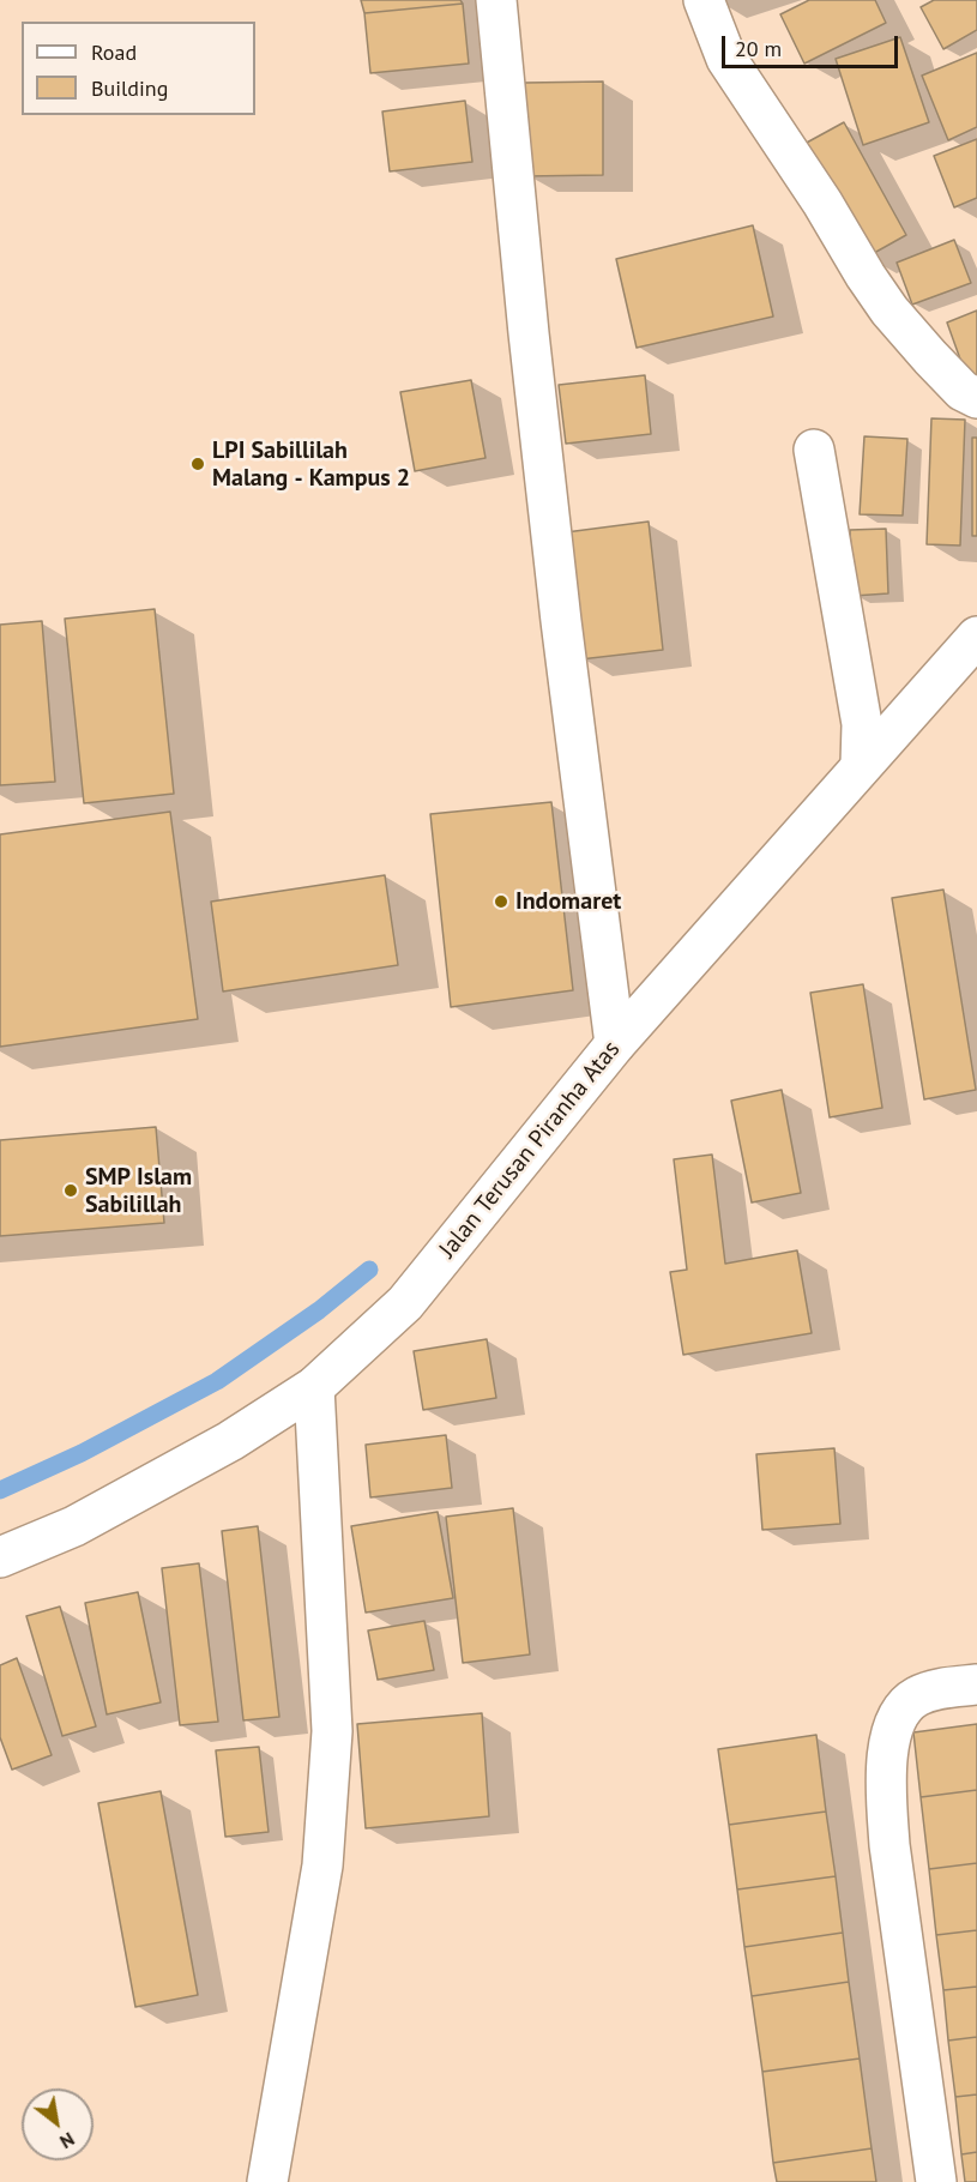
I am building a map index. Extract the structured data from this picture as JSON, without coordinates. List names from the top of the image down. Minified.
{"streets":{"street":["Jalan Terusan Piranha Atas"]},"places":["LPI Sabillilah Malang - Kampus 2","Indomaret","SMP Islam Sabilillah"],"legend":["Road","Building"],"scale_bar":"20 m","north":"bottom right"}
